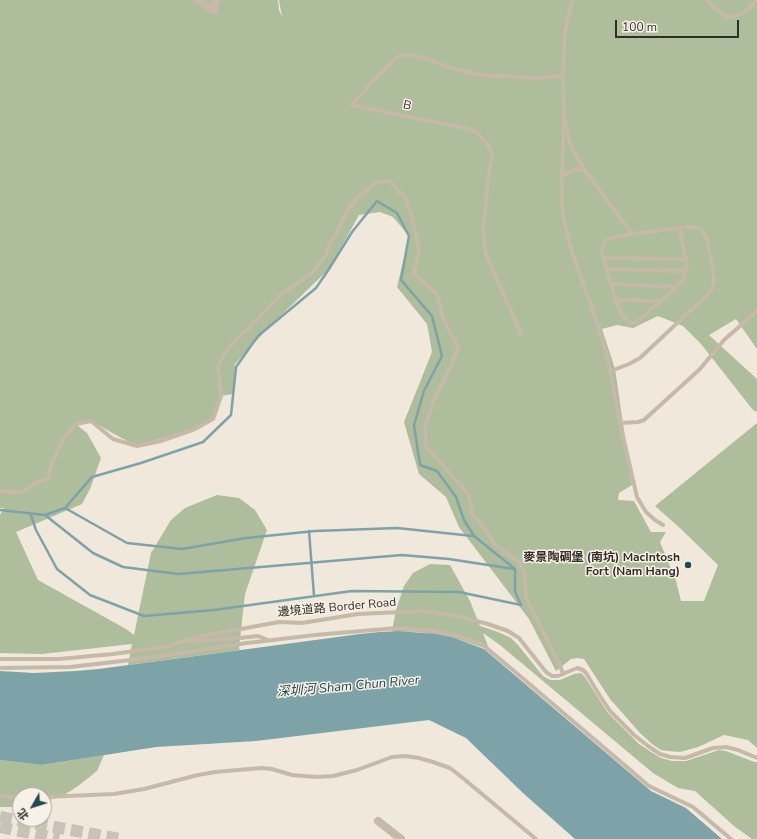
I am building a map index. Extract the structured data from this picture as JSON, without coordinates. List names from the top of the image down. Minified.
{"streets":{"lane":["B","邊境道路 Border Road"]},"water":["深圳河 Sham Chun River"],"places":["麥景陶碉堡 (南坑) MacIntosh Fort (Nam Hang)"],"scale_bar":"100 m","north":"bottom left"}
